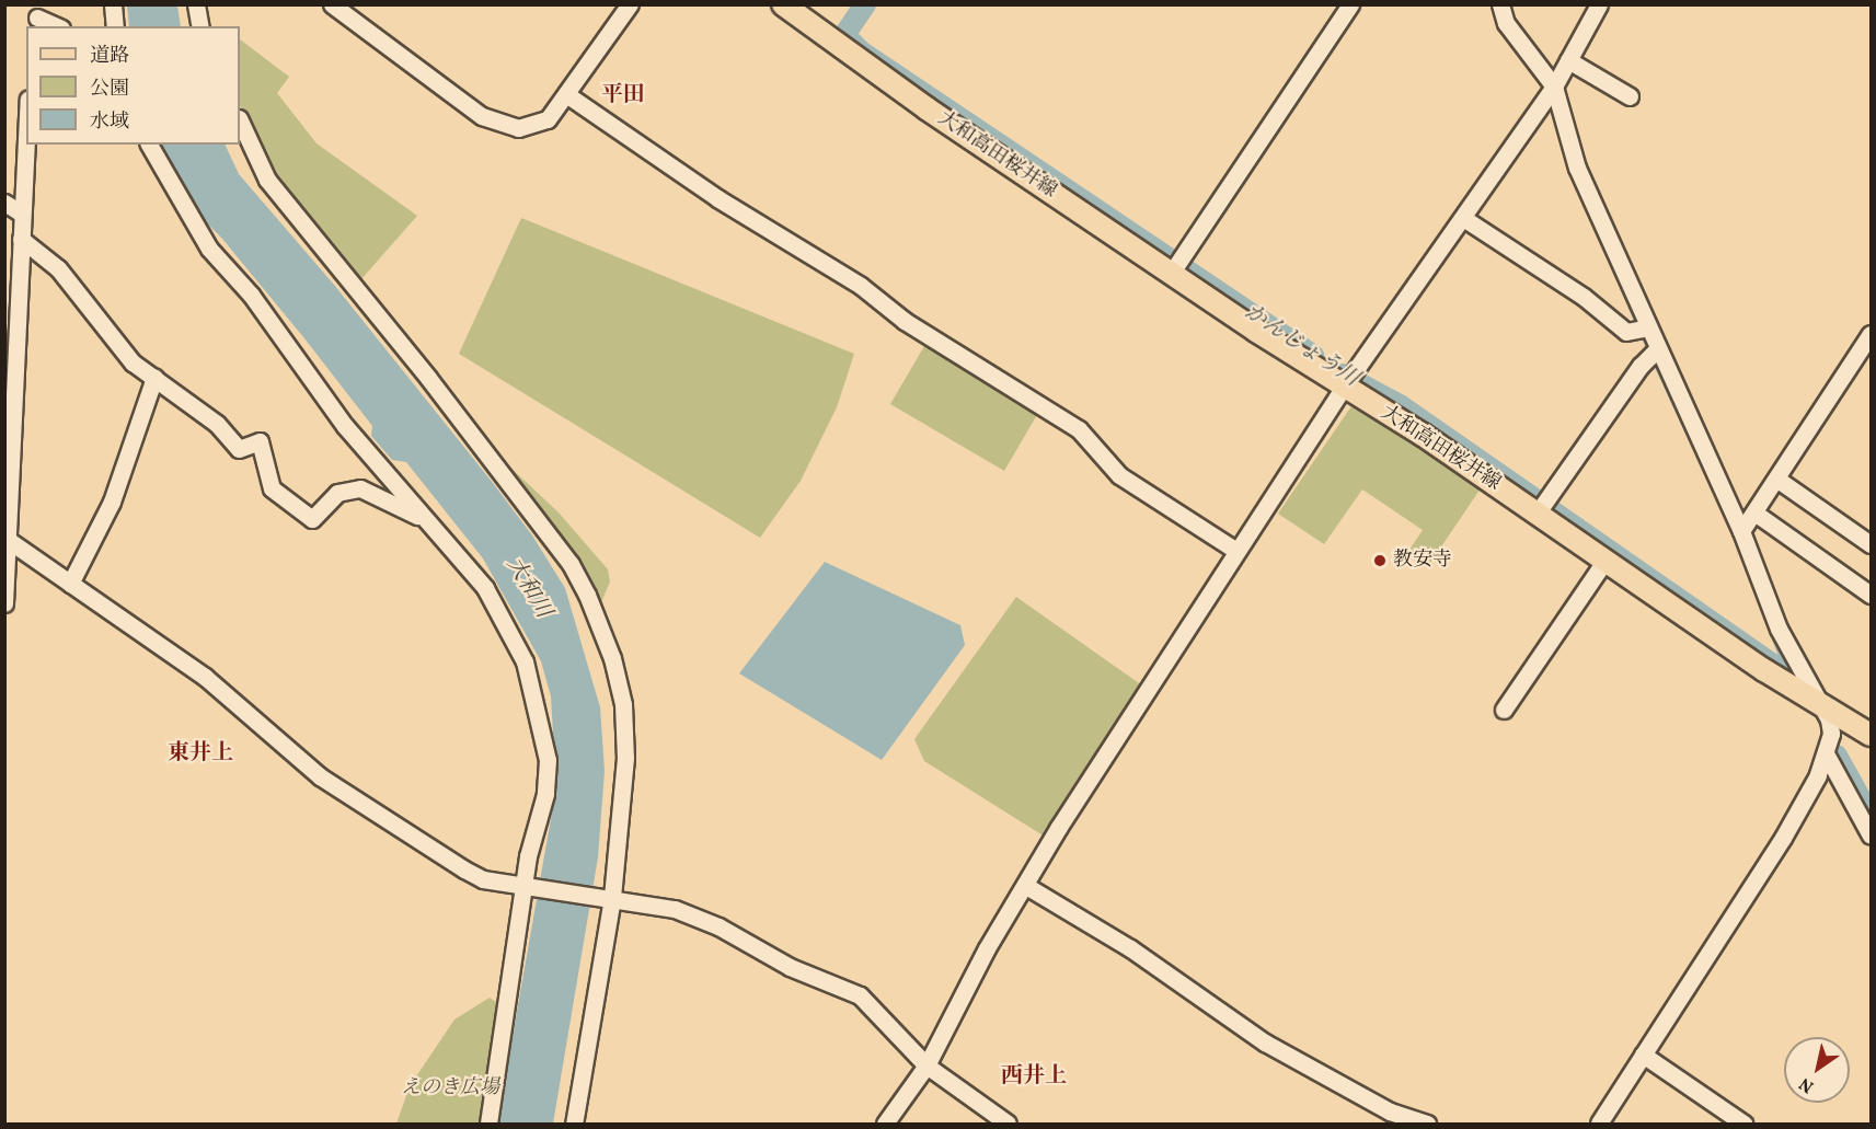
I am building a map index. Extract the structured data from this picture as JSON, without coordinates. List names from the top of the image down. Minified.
{"streets":{"main road":["大和高田桜井線"]},"districts":["平田","東井上","西井上"],"water":["かんじょう川","大和川"],"parks":["えのき広場"],"places":["教安寺"],"legend":["道路","公園","水域"],"north":"bottom left"}
